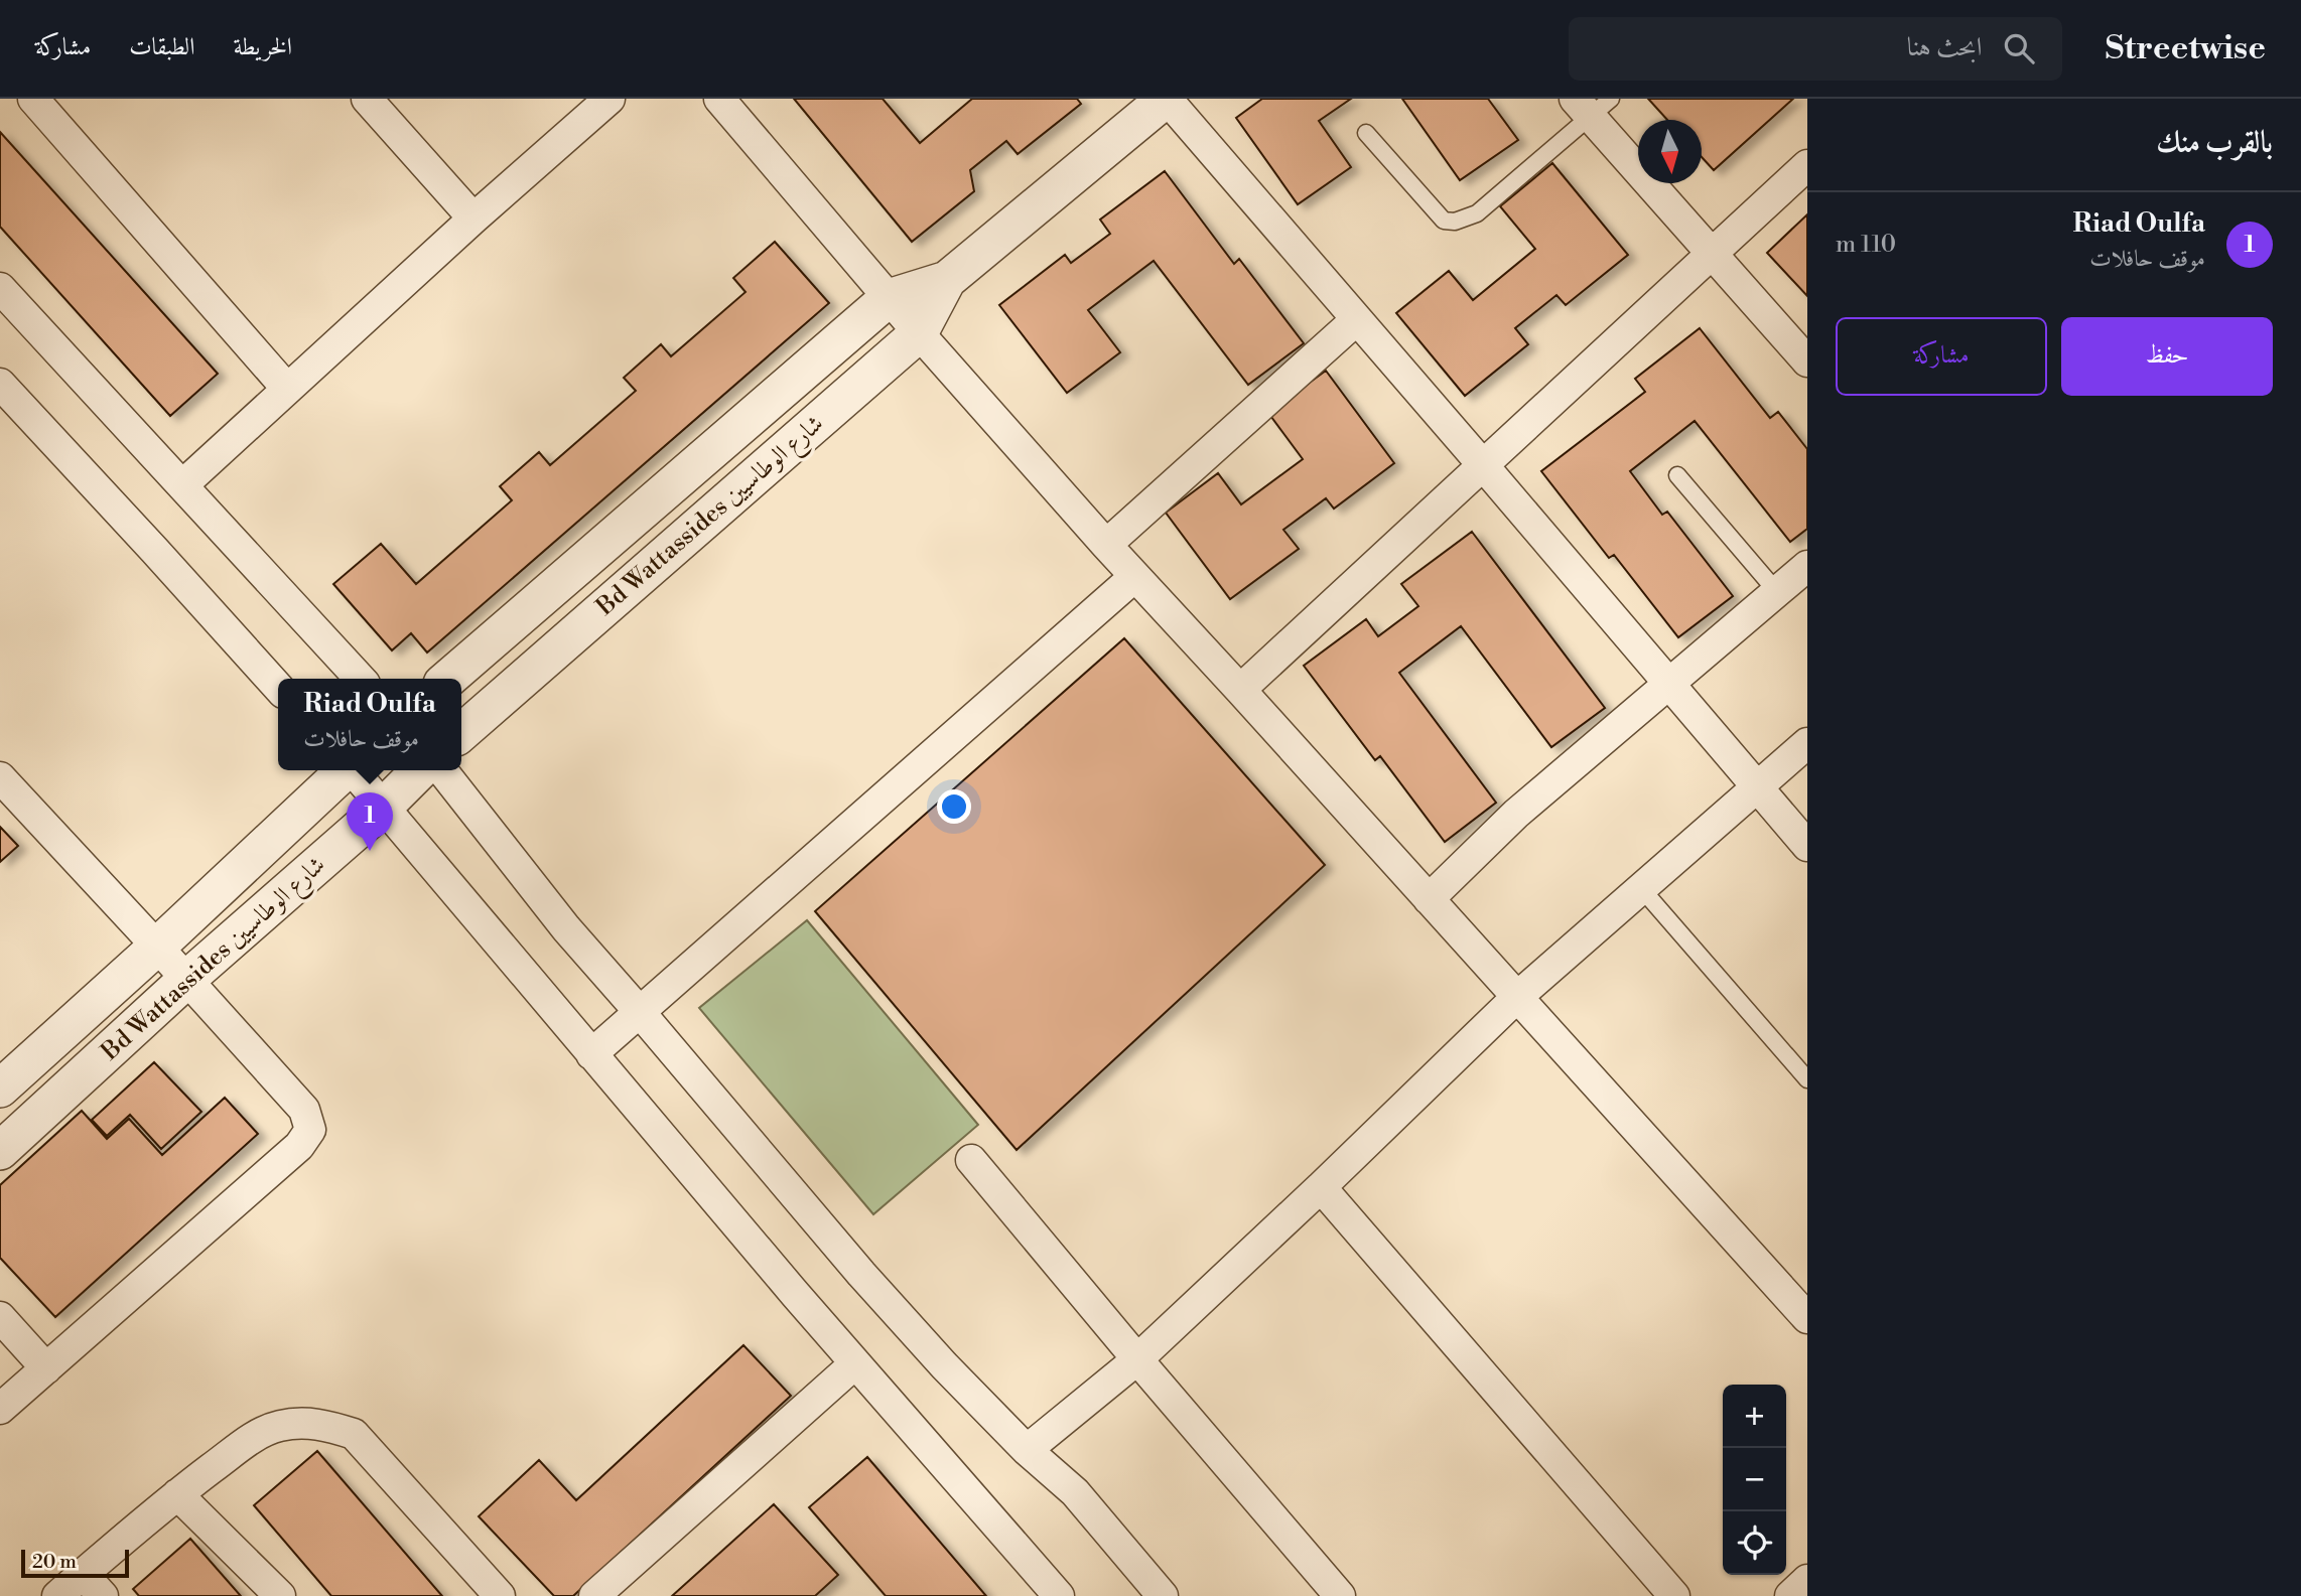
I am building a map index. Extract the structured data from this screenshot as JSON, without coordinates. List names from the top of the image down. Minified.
{"streets":{"street":["Bd Wattassides شارع الوطاسيين"]},"scale_bar":"20 m","north":"bottom","page":{"header":"Streetwise","search":"ابحث هنا","nav":["الخريطة","الطبقات","مشاركة"],"heading":"بالقرب منك","list":[{"mark":"1","name":"Riad Oulfa","note":"موقف حافلات","value":"110 m"}],"buttons":["حفظ","مشاركة"],"popup":["Riad Oulfa","موقف حافلات"],"pins":"1","map_buttons":["+","−"],"scale":"20 m"}}
